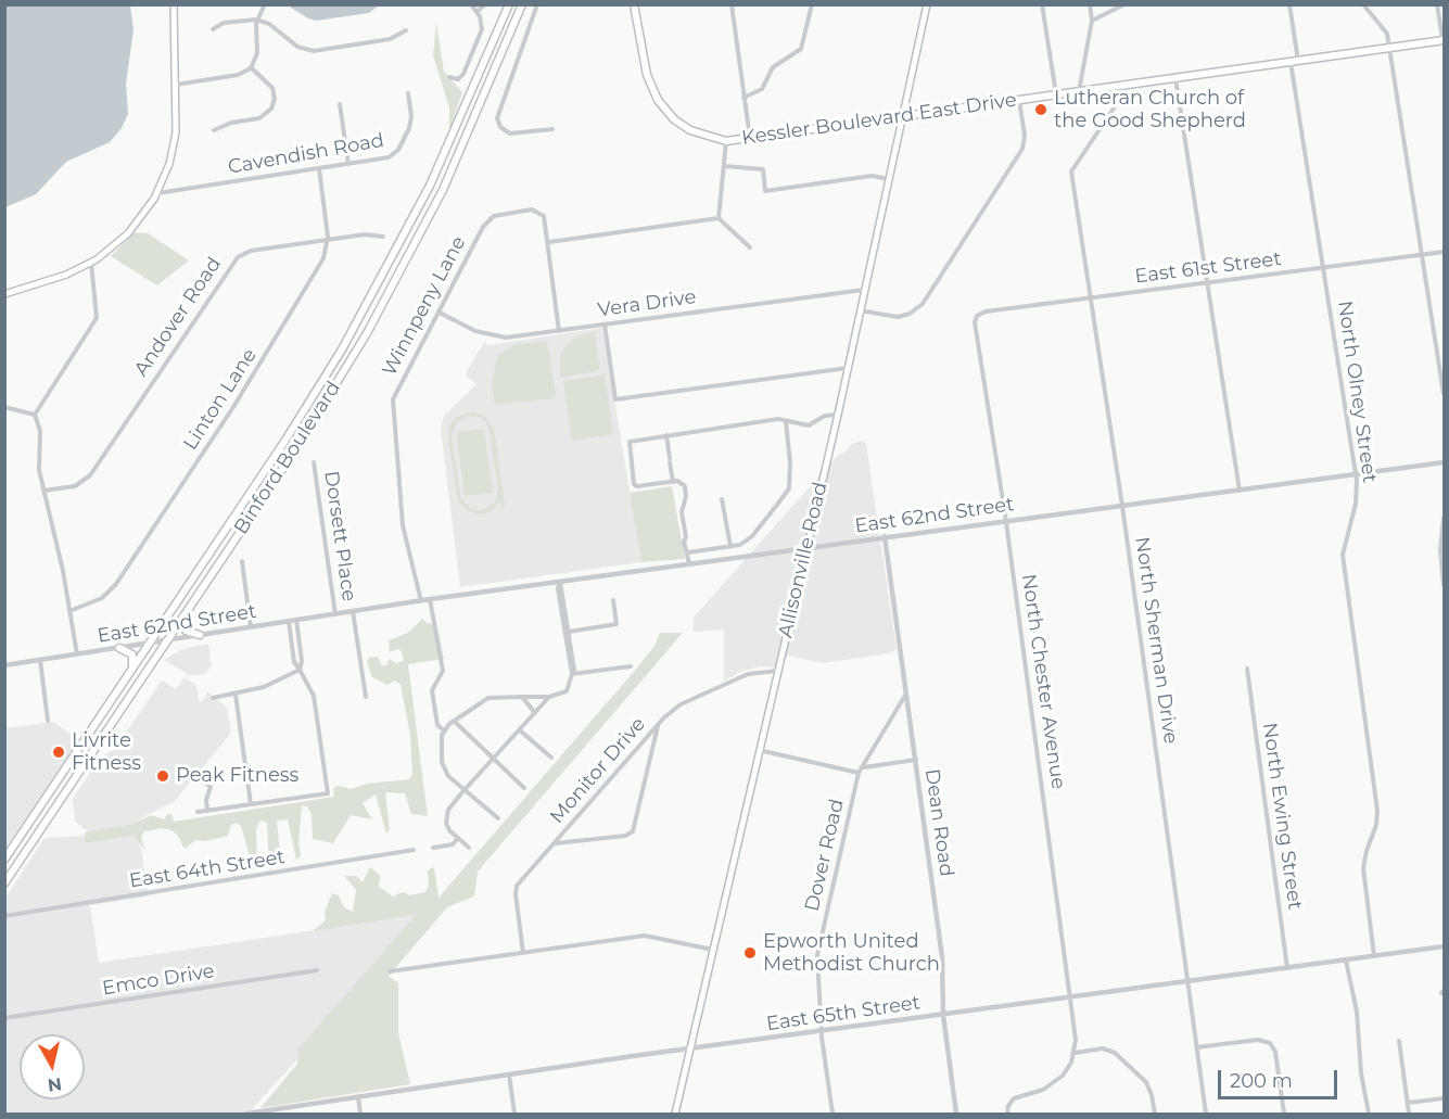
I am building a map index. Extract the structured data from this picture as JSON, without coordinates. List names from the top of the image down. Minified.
{"streets":{"main road":["Kessler Boulevard East Drive","Binford Boulevard","Allisonville Road"],"street":["Cavendish Road","East 61st Street","Vera Drive","Winnpeny Lane","Andover Road","North Olney Street","Linton Lane","East 62nd Street","Dorsett Place","North Sherman Drive","North Chester Avenue","Monitor Drive","North Ewing Street","Dean Road","Dover Road","East 64th Street","Emco Drive","East 65th Street"]},"crossings":[["Kessler Boulevard East Drive","North Olney Street"],["Kessler Boulevard East Drive","Allisonville Road"],["Kessler Boulevard East Drive","North Sherman Drive"],["Cavendish Road","Linton Lane"],["East 61st Street","North Olney Street"],["East 61st Street","North Sherman Drive"],["East 61st Street","North Chester Avenue"],["Vera Drive","Winnpeny Lane"],["Vera Drive","Allisonville Road"],["Winnpeny Lane","East 62nd Street"],["Andover Road","Linton Lane"],["North Olney Street","East 62nd Street"],["North Olney Street","East 65th Street"],["Binford Boulevard","East 62nd Street"],["East 62nd Street","Dorsett Place"],["East 62nd Street","Allisonville Road"],["East 62nd Street","North Sherman Drive"],["East 62nd Street","North Chester Avenue"],["East 62nd Street","Dean Road"],["Allisonville Road","Monitor Drive"],["Allisonville Road","East 65th Street"],["North Sherman Drive","East 65th Street"],["North Chester Avenue","East 65th Street"],["North Ewing Street","East 65th Street"],["Dean Road","East 65th Street"],["Dover Road","East 65th Street"]],"places":["Lutheran Church of the Good Shepherd","Livrite Fitness","Peak Fitness","Epworth United Methodist Church"],"scale_bar":"200 m","north":"bottom"}
